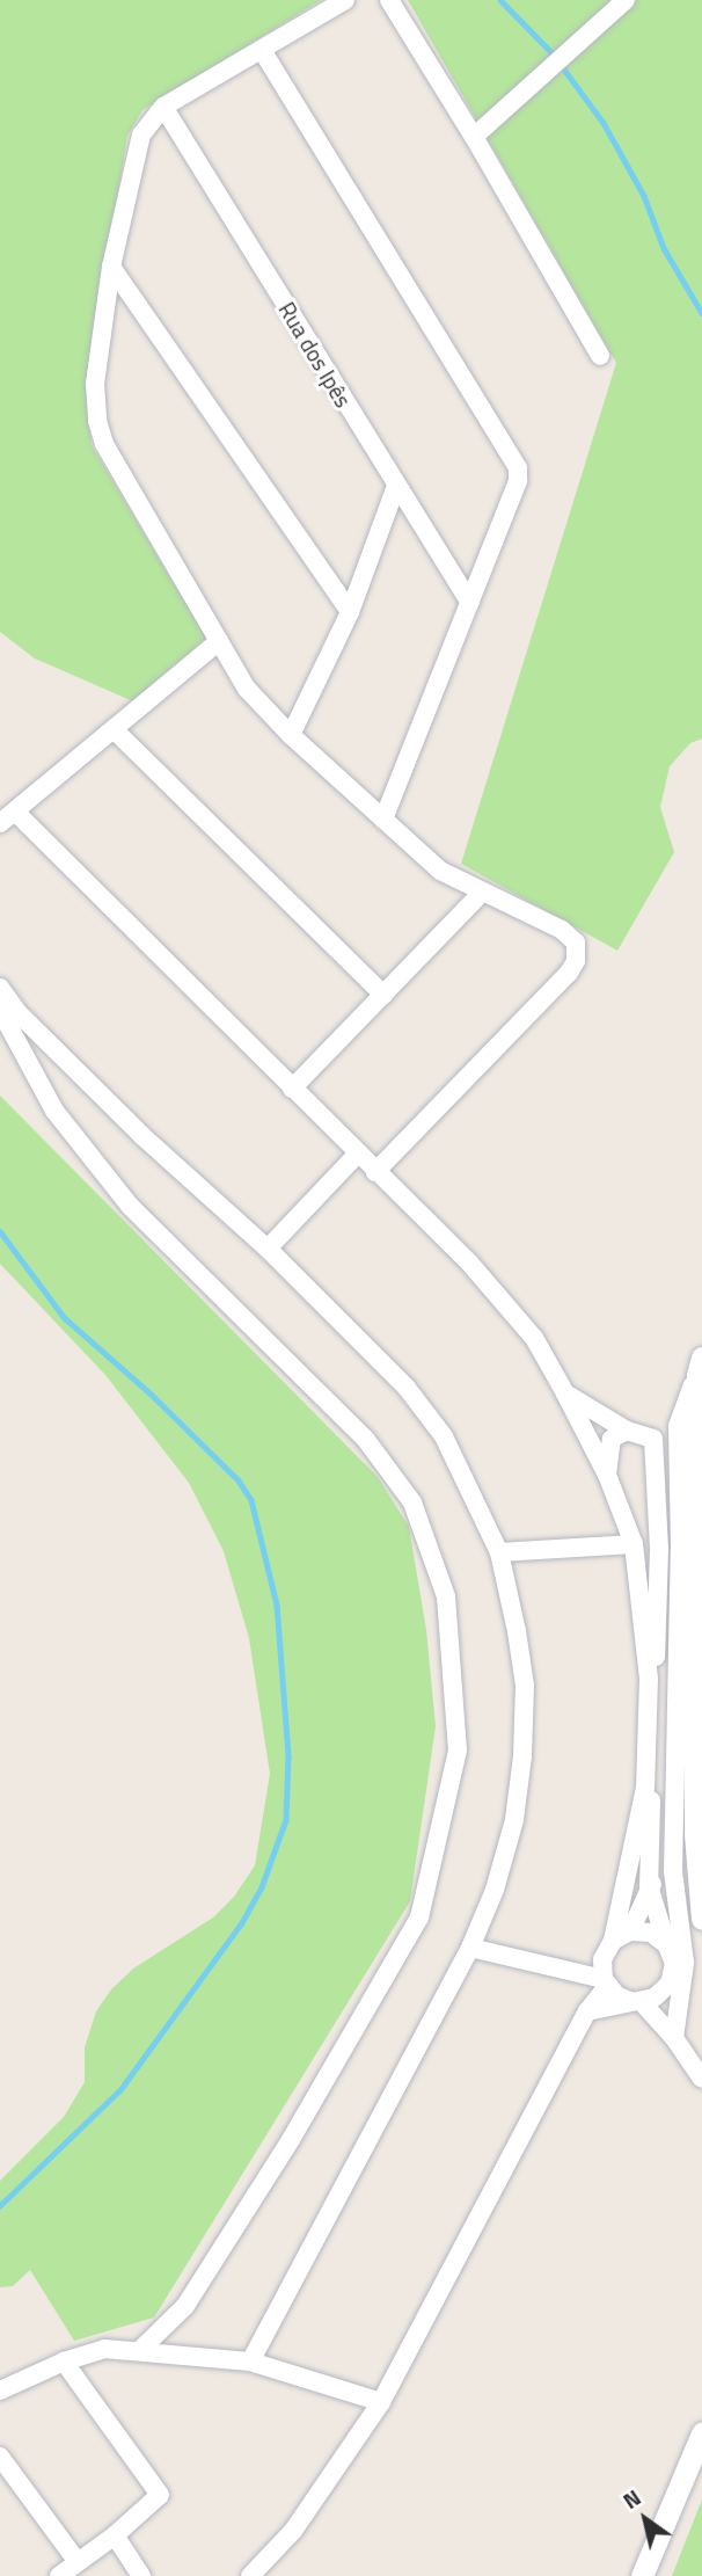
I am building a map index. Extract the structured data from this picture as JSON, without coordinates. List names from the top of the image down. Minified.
{"streets":{"street":["Rua dos Ipês"]},"north":"top left"}
